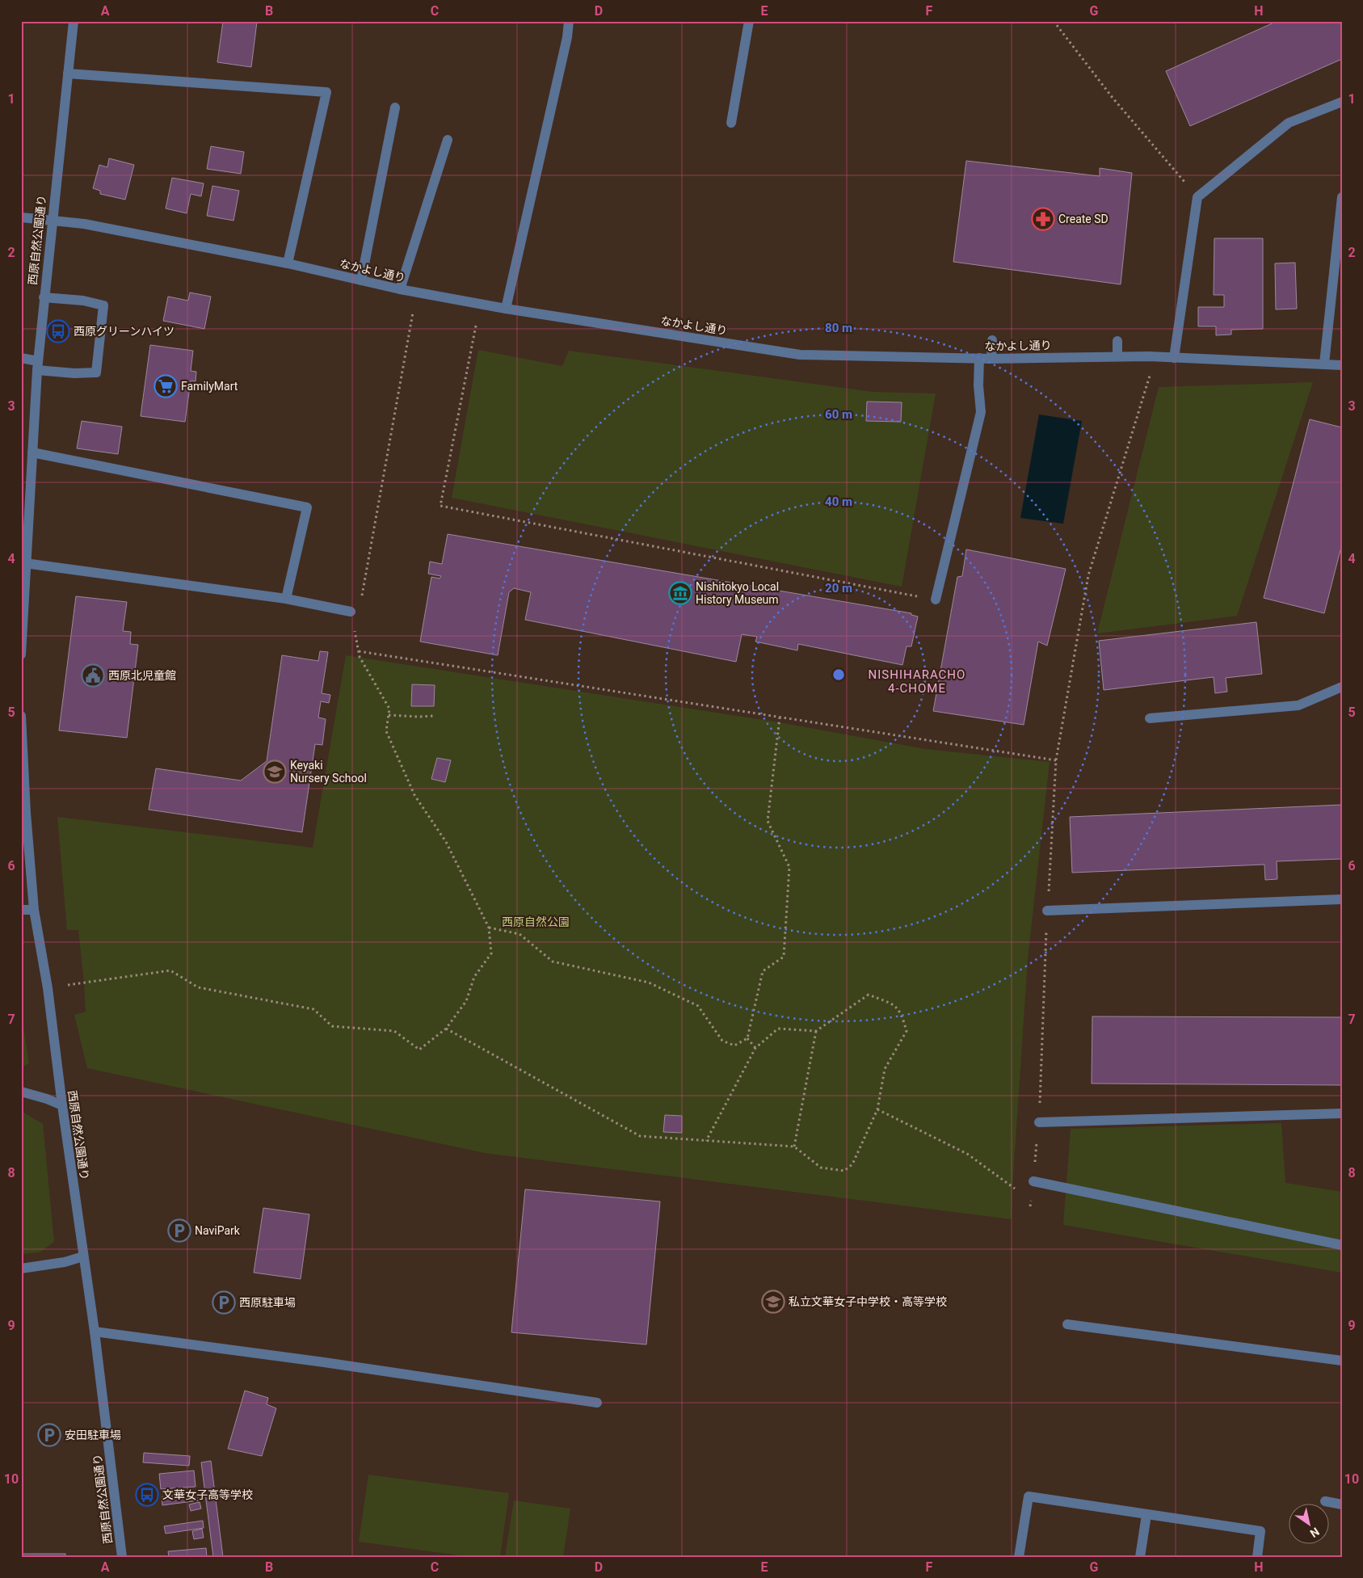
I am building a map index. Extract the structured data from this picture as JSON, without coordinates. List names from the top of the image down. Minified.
{"streets":{"street":["西原自然公園通り","なかよし通り"]},"crossings":[["西原自然公園通り","なかよし通り"]],"districts":["NISHIHARACHO 4-CHOME"],"parks":["西原自然公園"],"places":{"pharmacy":["Create SD"],"bus stop":["西原グリーンハイツ","文華女子高等学校"],"supermarket":["FamilyMart"],"museum":["Nishitokyo Local History Museum"],"public building":["西原北児童館"],"school or university":["Keyaki Nursery School","私立文華女子中学校・高等学校"],"parking":["NaviPark","西原駐車場","安田駐車場"]},"north":"bottom right","grid":{"columns":["A","B","C","D","E","F","G","H"],"rows":["1","2","3","4","5","6","7","8","9","10"]},"rings":["80 m","60 m","40 m","20 m"]}
